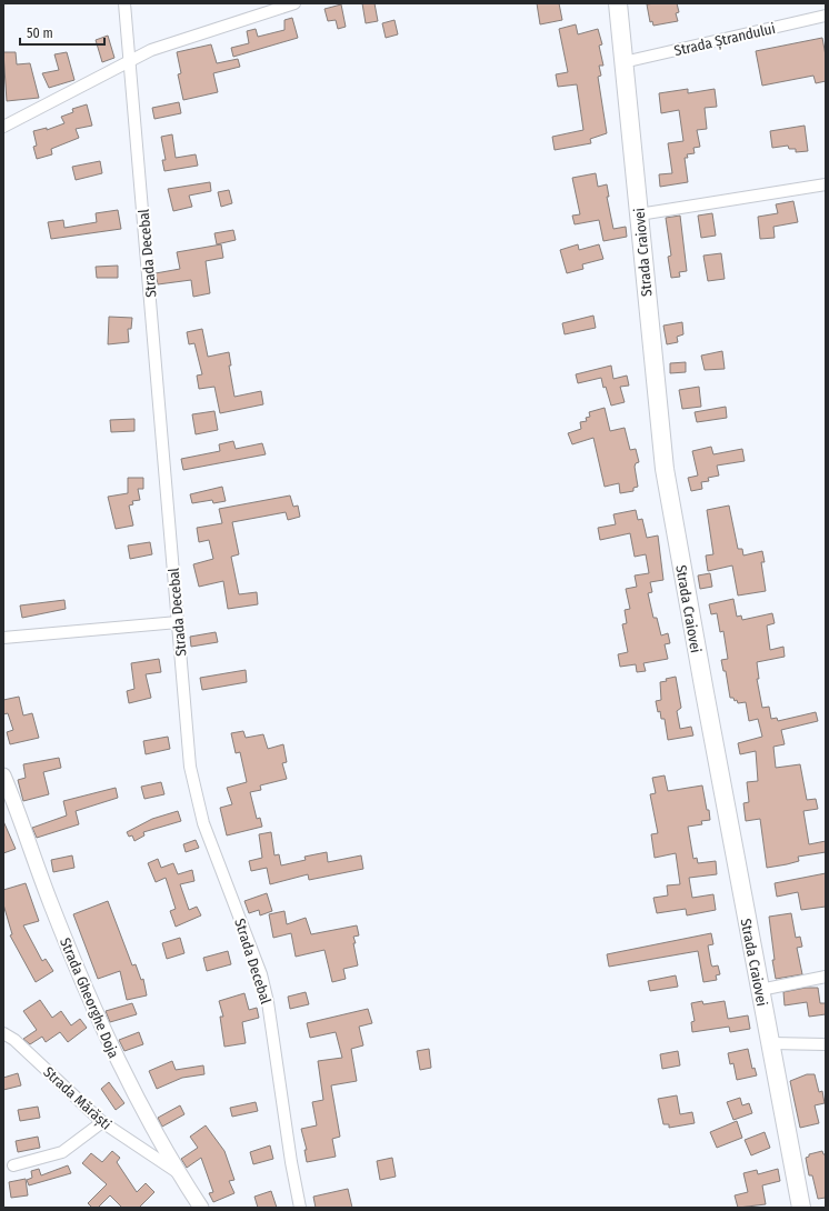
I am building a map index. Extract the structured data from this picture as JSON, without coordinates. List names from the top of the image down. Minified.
{"streets":{"main road":["Strada Craiovei"],"street":["Strada Ștrandului","Strada Decebal","Strada Gheorghe Doja","Strada Mărăști"]},"crossings":[["Strada Ștrandului","Strada Craiovei"],["Strada Gheorghe Doja","Strada Mărăști"]],"scale_bar":"50 m"}
